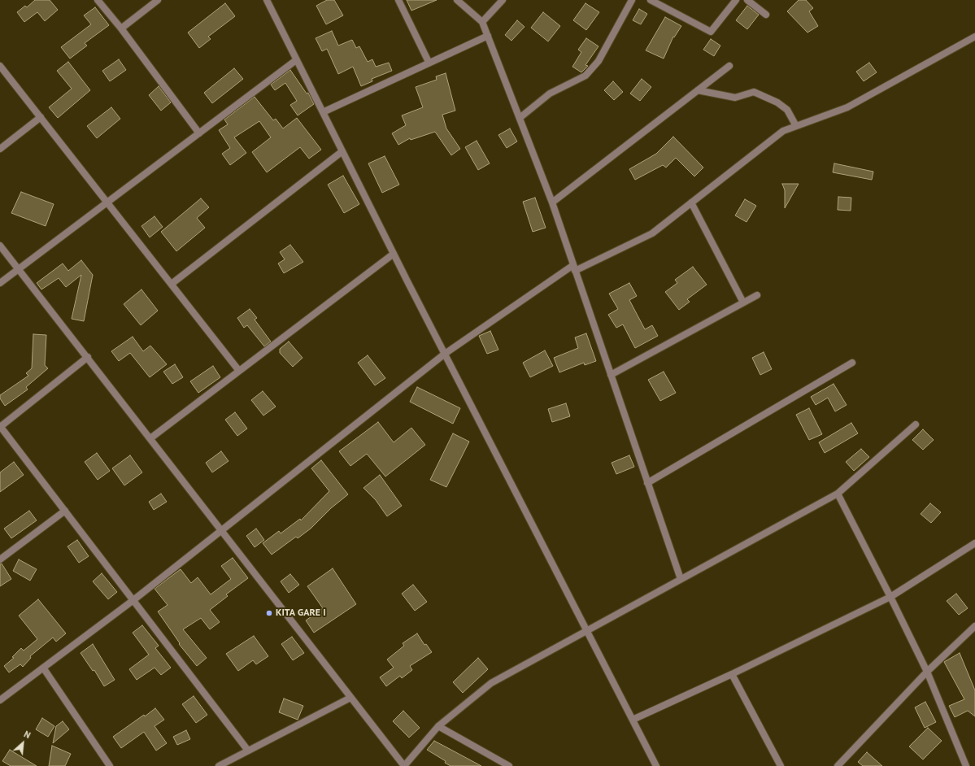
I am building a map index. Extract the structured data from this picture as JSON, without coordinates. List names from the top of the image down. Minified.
{"places":["KITA GARE I"],"north":"top right"}
